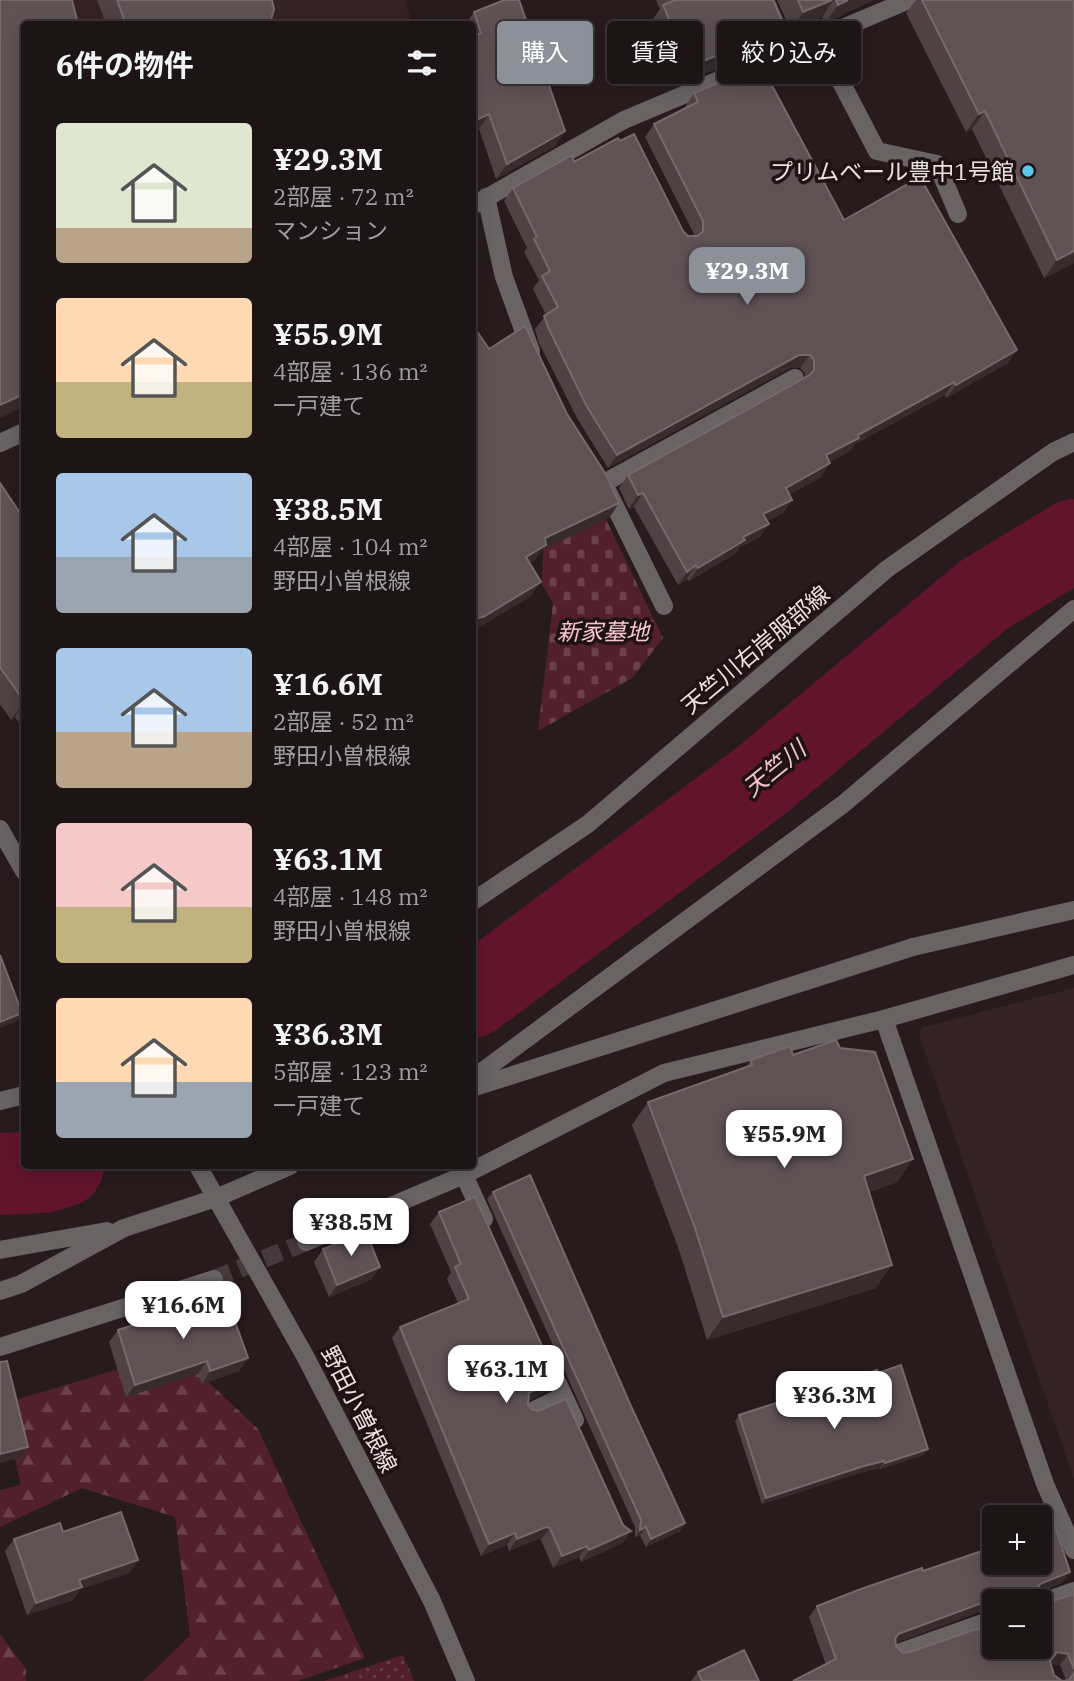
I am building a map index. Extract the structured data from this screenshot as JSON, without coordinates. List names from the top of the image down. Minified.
{"streets":{"street":["天竺川右岸服部線","野田小曽根線"]},"water":["天竺川"],"parks":["新家墓地"],"places":["プリムベール豊中1号館"],"page":{"chip":["購入","賃貸","絞り込み"],"heading":"6件の物件","list":[{"name":"¥29.3M","note":"2部屋 · 72 m² · マンション"},{"name":"¥55.9M","note":"4部屋 · 136 m² · 一戸建て"},{"name":"¥38.5M","note":"4部屋 · 104 m² · 野田小曽根線"},{"name":"¥16.6M","note":"2部屋 · 52 m² · 野田小曽根線"},{"name":"¥63.1M","note":"4部屋 · 148 m² · 野田小曽根線"},{"name":"¥36.3M","note":"5部屋 · 123 m² · 一戸建て"}],"price":["¥29.3M","¥55.9M","¥38.5M","¥16.6M","¥63.1M","¥36.3M"],"map_buttons":["+","−"]}}
